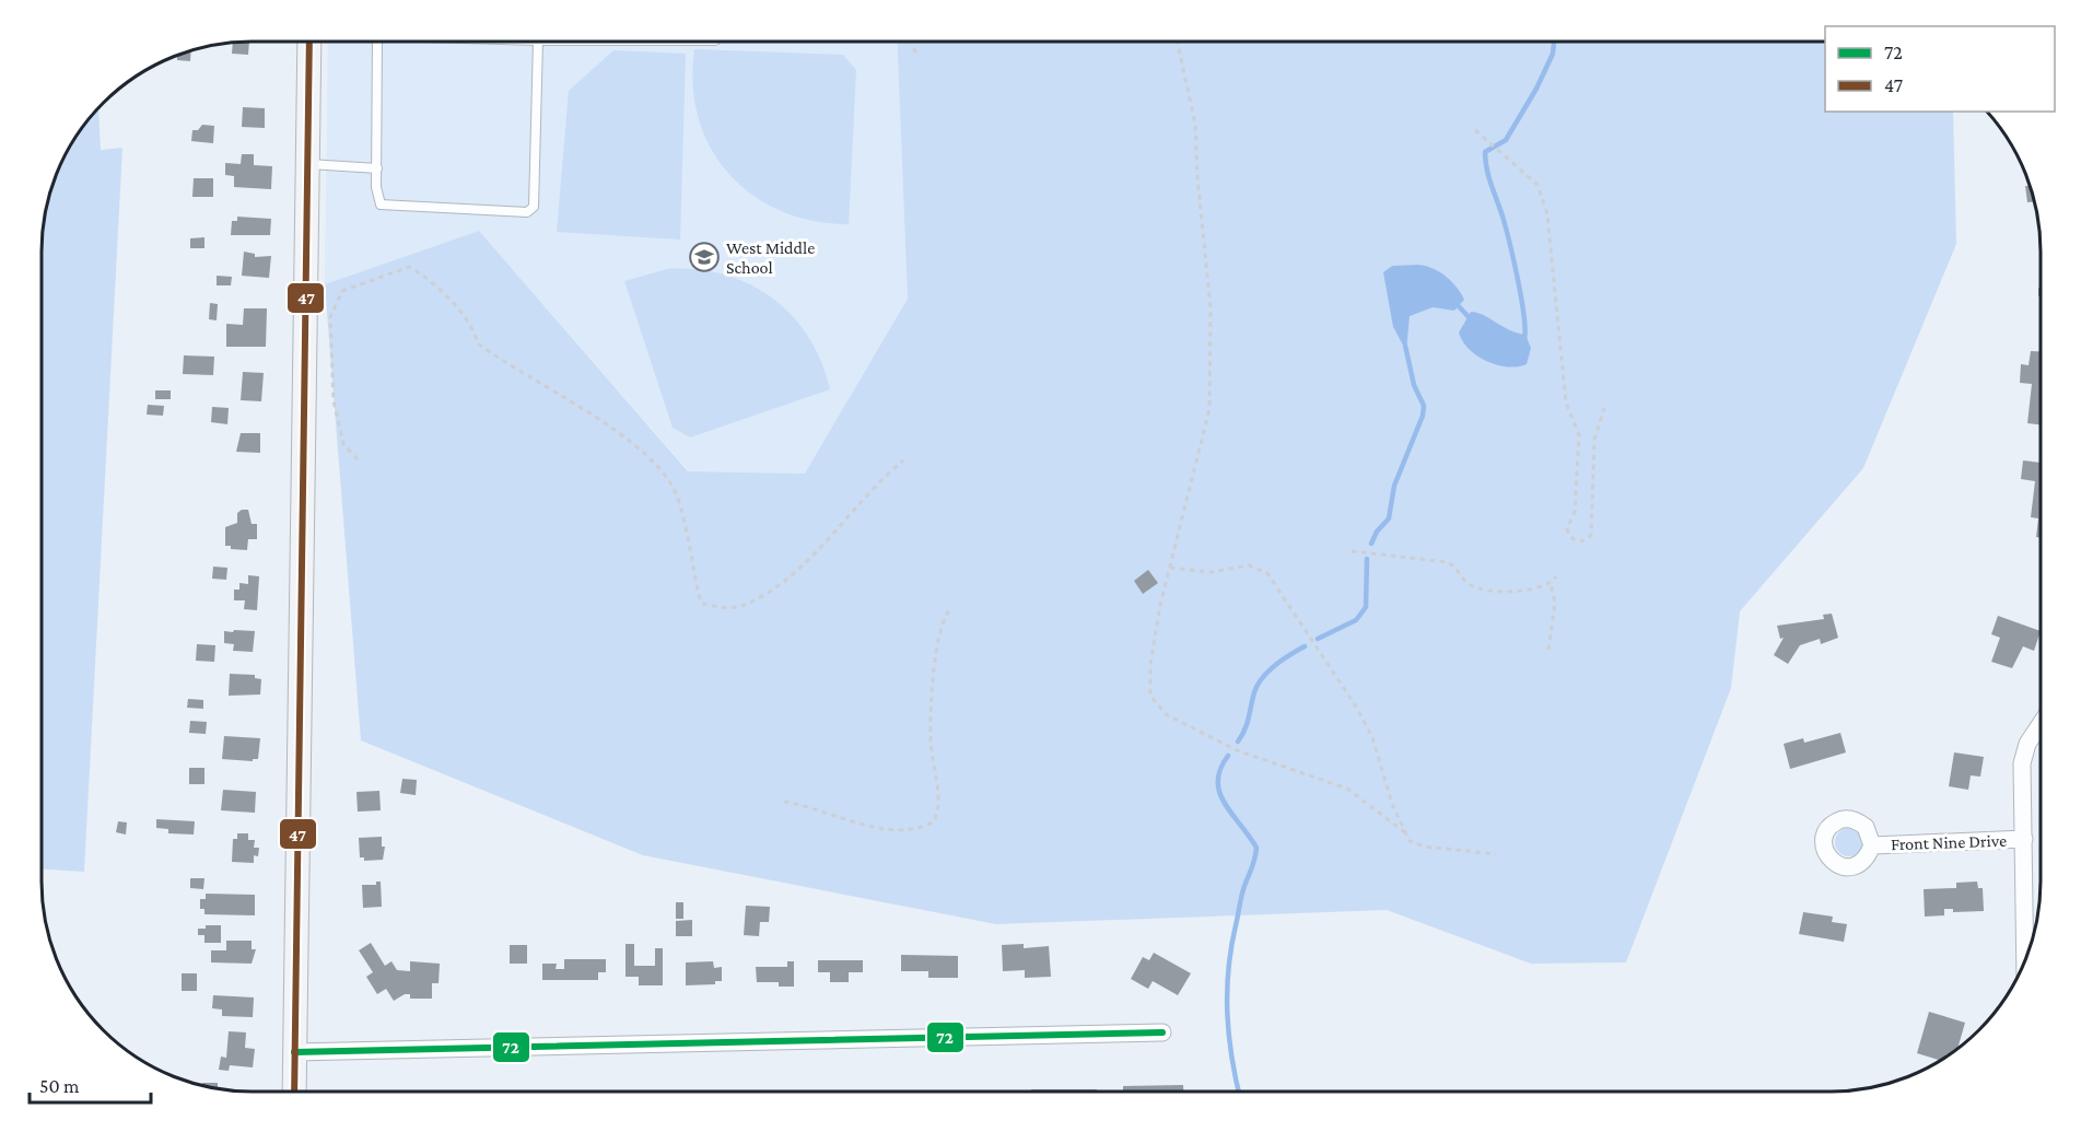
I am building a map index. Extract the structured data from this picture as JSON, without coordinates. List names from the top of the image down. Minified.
{"streets":{"street":["Front Nine Drive"]},"places":{"school or university":["West Middle School"]},"lines":["transit line 47","transit line 72"],"legend":["72","47"],"scale_bar":"50 m"}
